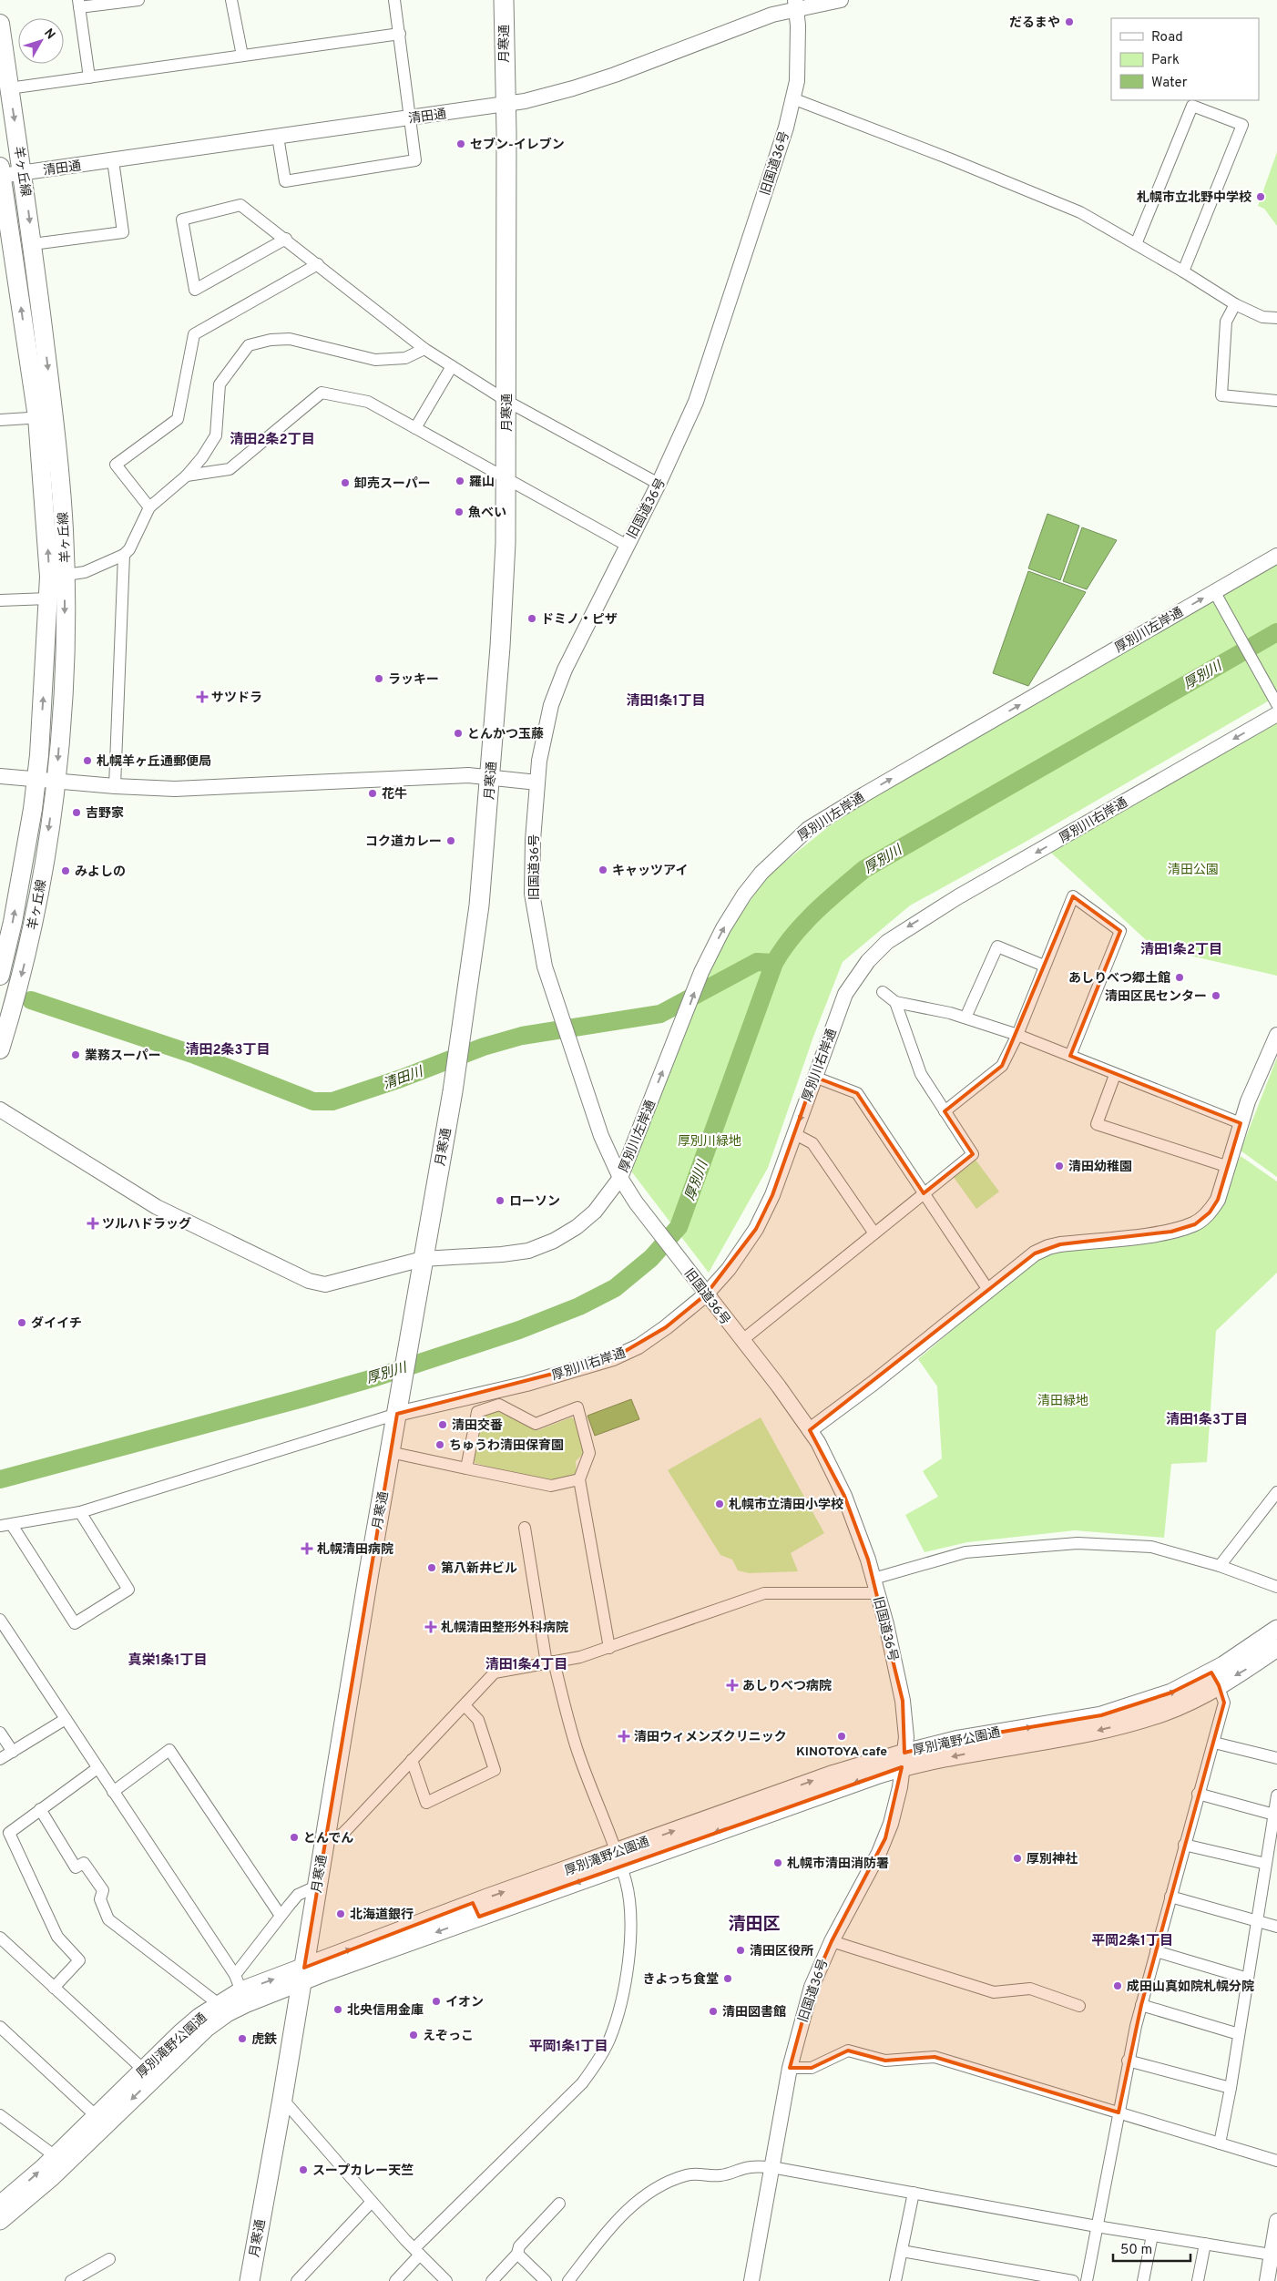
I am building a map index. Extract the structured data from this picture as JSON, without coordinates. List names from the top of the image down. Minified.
{"streets":{"highway":["月寒通"],"main road":["羊ヶ丘線","厚別滝野公園通"],"street":["清田通","旧国道36号","厚別川左岸通","厚別川右岸通"]},"crossings":[["月寒通","清田通"],["月寒通","厚別川左岸通"],["月寒通","厚別川右岸通"],["月寒通","厚別滝野公園通"],["清田通","旧国道36号"],["清田通","羊ヶ丘線"],["旧国道36号","厚別川左岸通"],["旧国道36号","厚別川右岸通"],["旧国道36号","厚別滝野公園通"]],"one_way":["厚別川左岸通","厚別川右岸通"],"districts":["清田2条2丁目","清田1条1丁目","清田1条2丁目","清田2条3丁目","清田1条3丁目","真栄1条1丁目","清田1条4丁目","清田区","平岡2条1丁目","平岡1条1丁目"],"water":["厚別川","清田川"],"parks":["清田公園","厚別川緑地","清田緑地"],"places":{"other":["だるまや","セブン-イレブン","札幌市立北野中学校","羅山","卸売スーパー","魚べい","ドミノ・ピザ","ラッキー","とんかつ玉藤","札幌羊ヶ丘通郵便局","花牛","吉野家","コク道カレー","キャッツアイ","みよしの","あしりべつ郷土館","清田区民センター","業務スーパー","清田幼稚園","ローソン","ダイイチ","清田交番","ちゅうわ清田保育園","札幌市立清田小学校","第八新井ビル","KINOTOYA cafe","とんでん","厚別神社","札幌市清田消防署","北海道銀行","清田区役所","きよっち食堂","成田山真如院札幌分院","イオン","北央信用金庫","清田図書館","えぞっこ","虎鉄","スープカレー天竺"],"health":["サツドラ","ツルハドラッグ","札幌清田病院","札幌清田整形外科病院","あしりべつ病院","清田ウィメンズクリニック"]},"legend":["Road","Park","Water"],"scale_bar":"50 m","north":"top right"}
